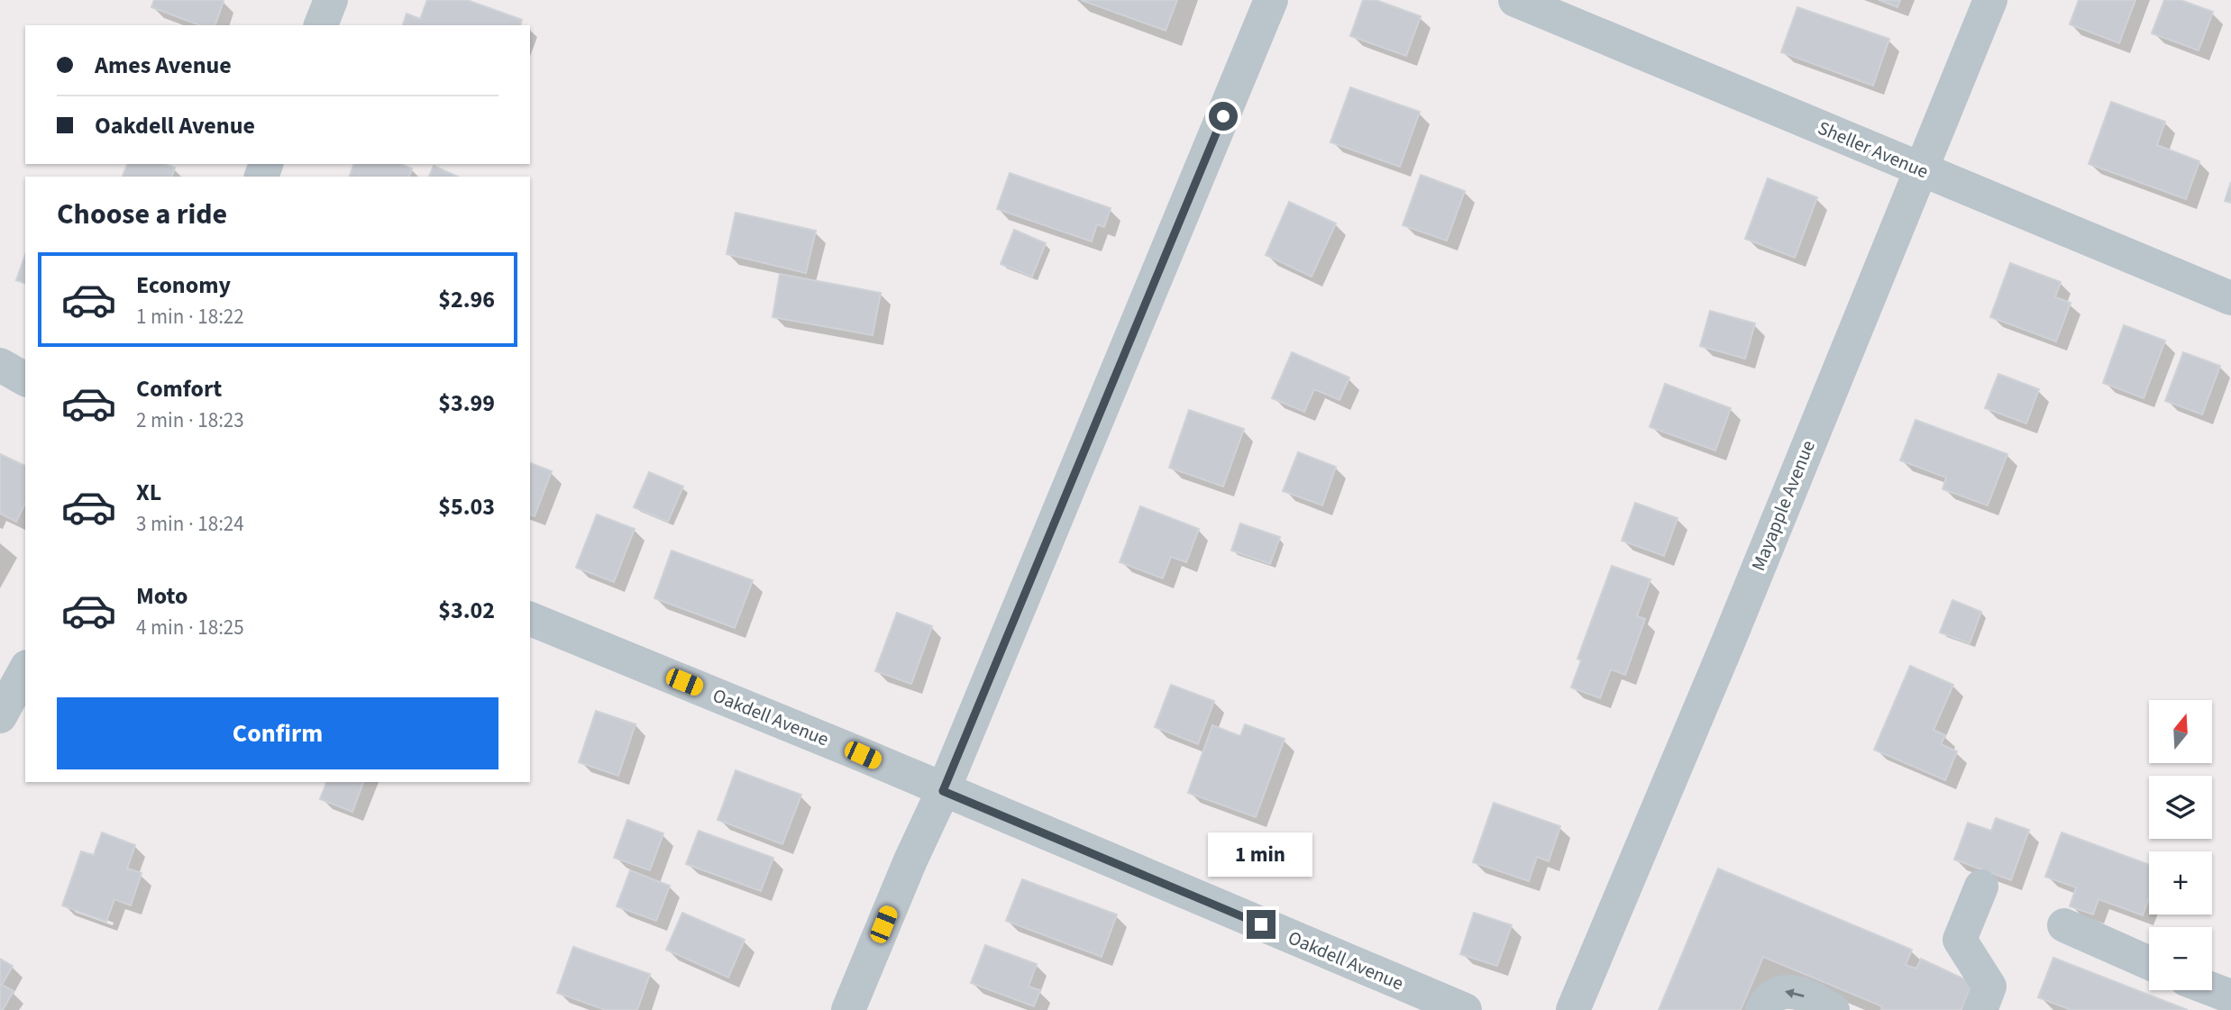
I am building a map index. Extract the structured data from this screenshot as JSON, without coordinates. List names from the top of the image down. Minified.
{"streets":{"street":["Sheller Avenue","Mayapple Avenue","Oakdell Avenue"]},"crossings":[["Sheller Avenue","Mayapple Avenue"]],"north":"top","page":{"banner":["Ames Avenue","Oakdell Avenue"],"heading":"Choose a ride","list":[{"name":"Economy","note":"1 min · 18:22","value":"$2.96"},{"name":"Comfort","note":"2 min · 18:23","value":"$3.99"},{"name":"XL","note":"3 min · 18:24","value":"$5.03"},{"name":"Moto","note":"4 min · 18:25","value":"$3.02"}],"buttons":"Confirm","map_buttons":["+","−"],"bubble":"1 min"}}
